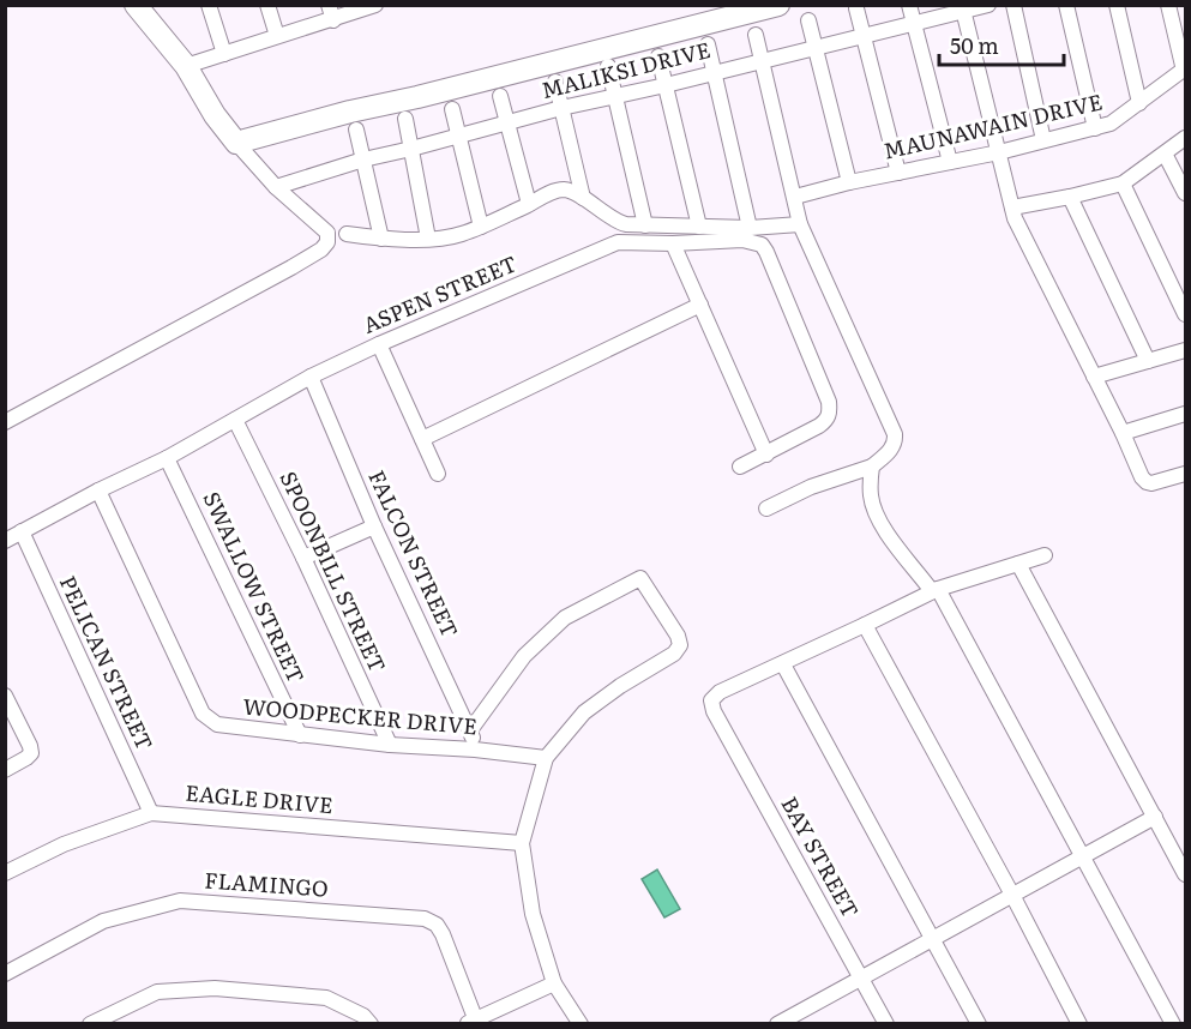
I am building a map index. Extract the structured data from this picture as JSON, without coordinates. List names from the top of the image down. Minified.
{"streets":{"street":["MALIKSI DRIVE","MAUNAWAIN DRIVE","ASPEN STREET","FALCON STREET","SPOONBILL STREET","SWALLOW STREET","PELICAN STREET","WOODPECKER DRIVE","EAGLE DRIVE","BAY STREET","FLAMINGO"]},"crossings":[["ASPEN STREET","FALCON STREET"],["ASPEN STREET","SPOONBILL STREET"],["ASPEN STREET","SWALLOW STREET"],["ASPEN STREET","PELICAN STREET"],["ASPEN STREET","WOODPECKER DRIVE"],["FALCON STREET","WOODPECKER DRIVE"],["SPOONBILL STREET","WOODPECKER DRIVE"],["SWALLOW STREET","WOODPECKER DRIVE"],["PELICAN STREET","EAGLE DRIVE"]],"scale_bar":"50 m"}
